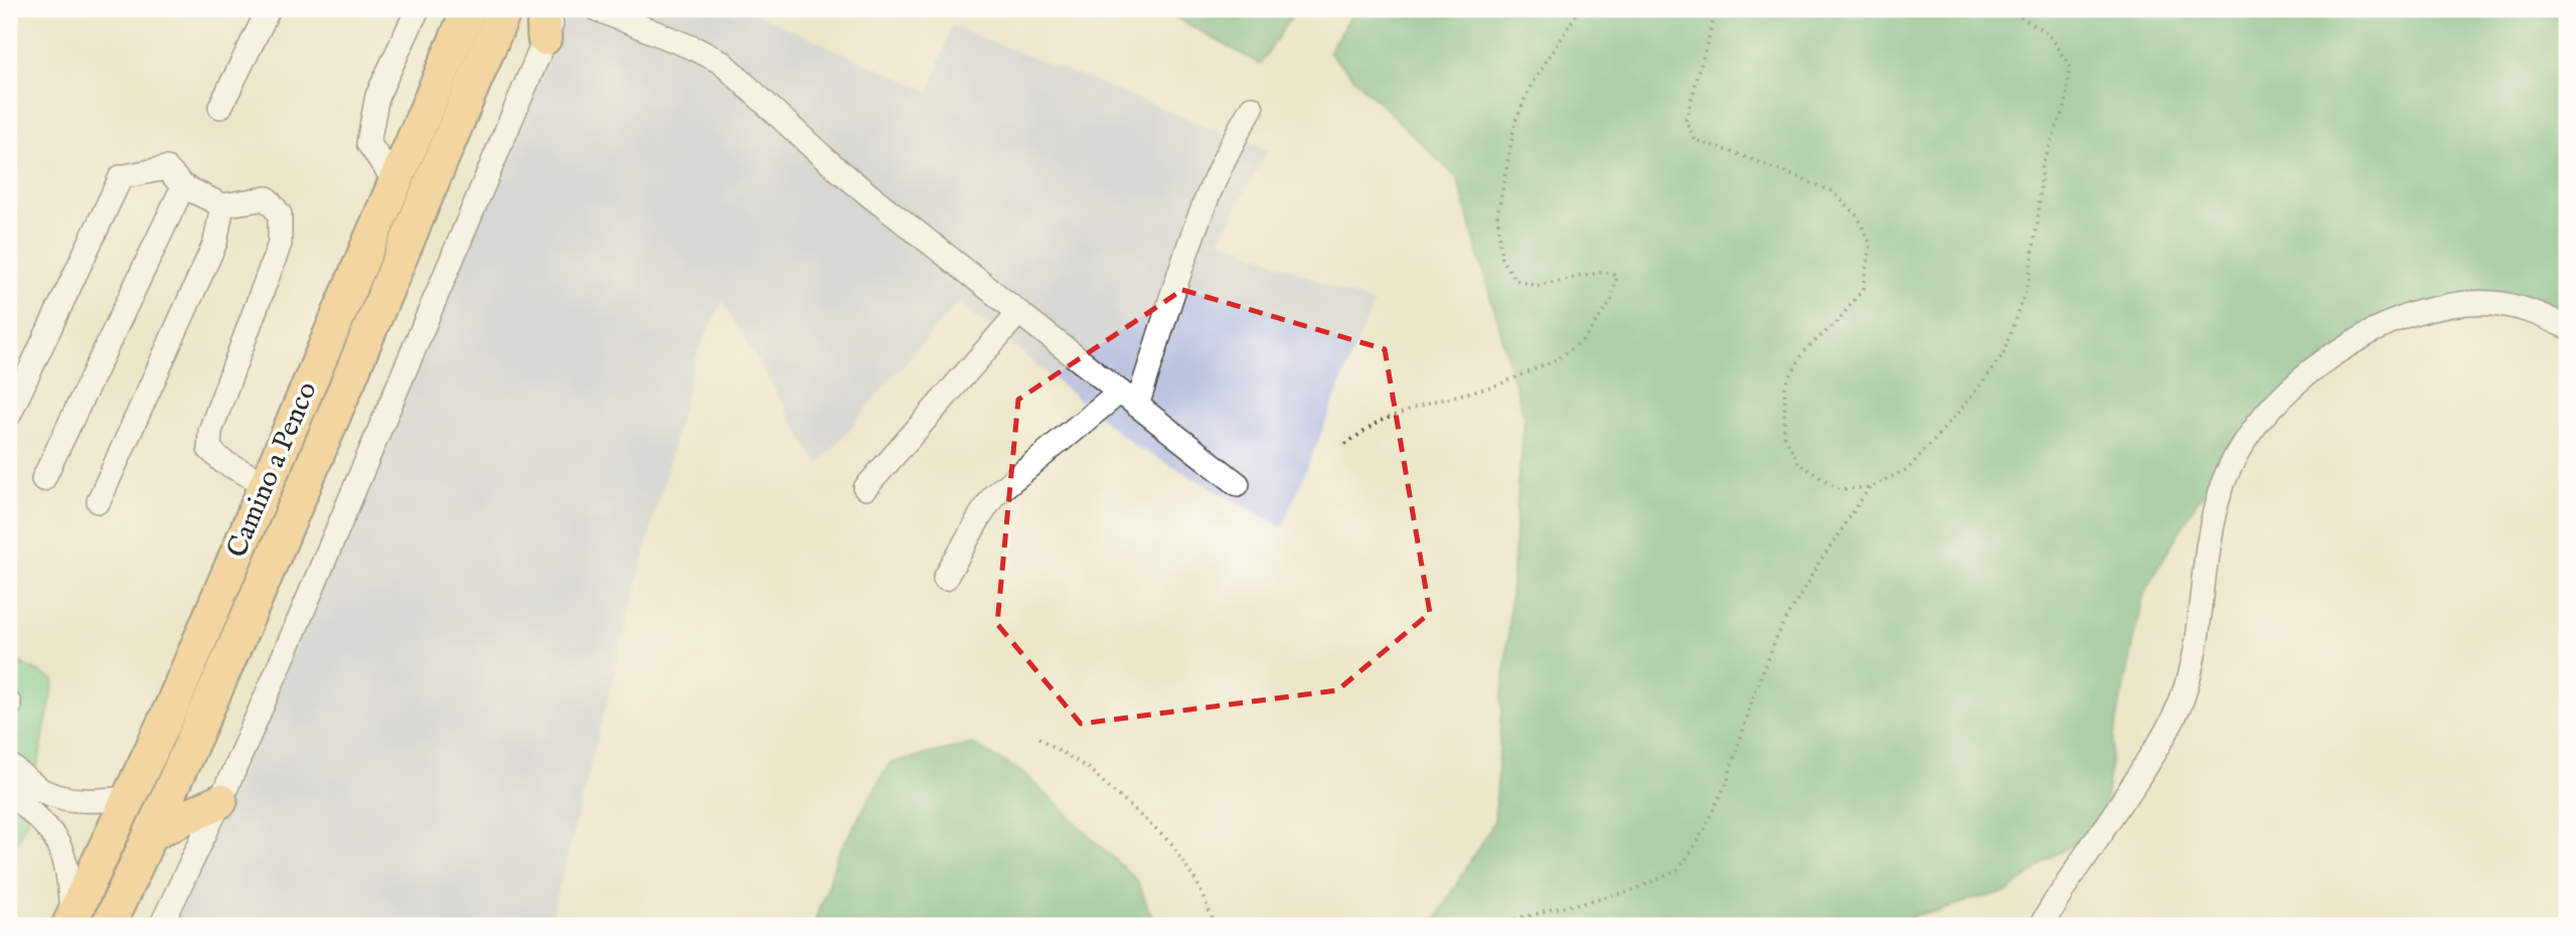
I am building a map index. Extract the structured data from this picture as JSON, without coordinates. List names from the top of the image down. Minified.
{"streets":{"highway":["Camino a Penco"]}}
